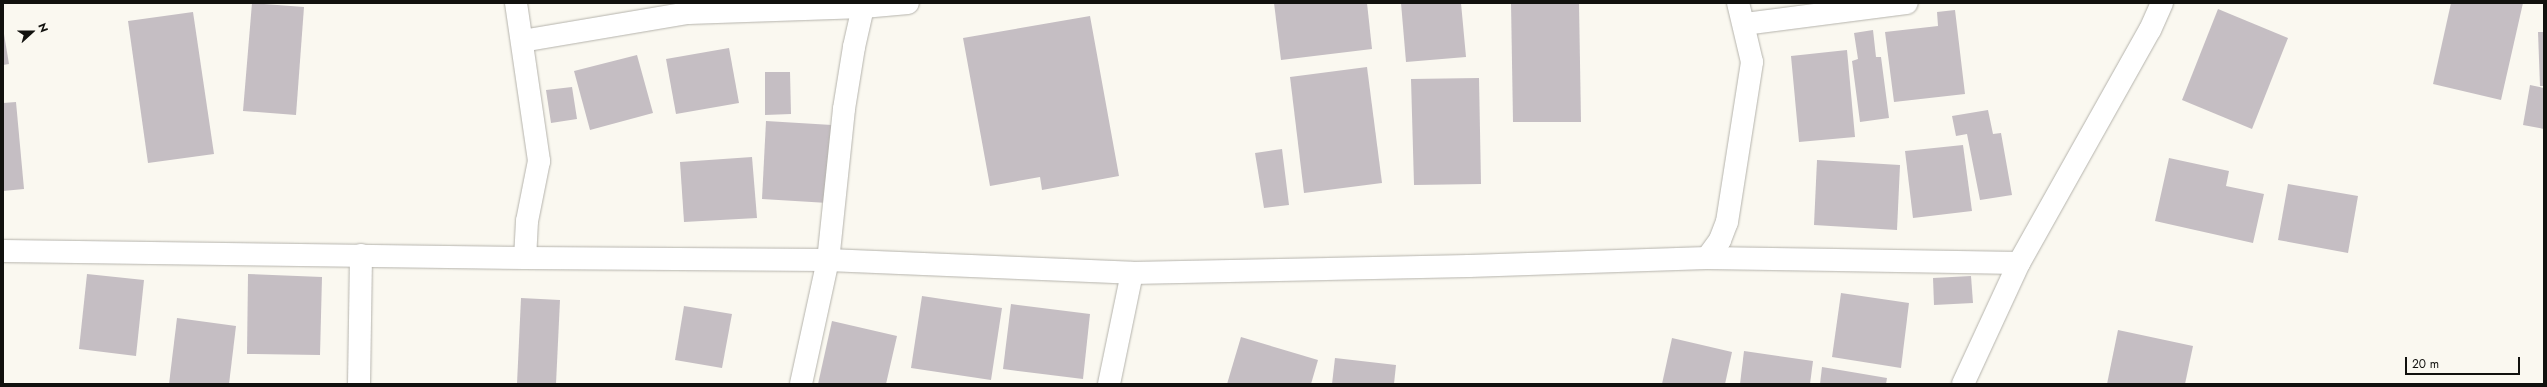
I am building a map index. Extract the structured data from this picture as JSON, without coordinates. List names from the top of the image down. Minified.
{"scale_bar":"20 m","north":"right"}
